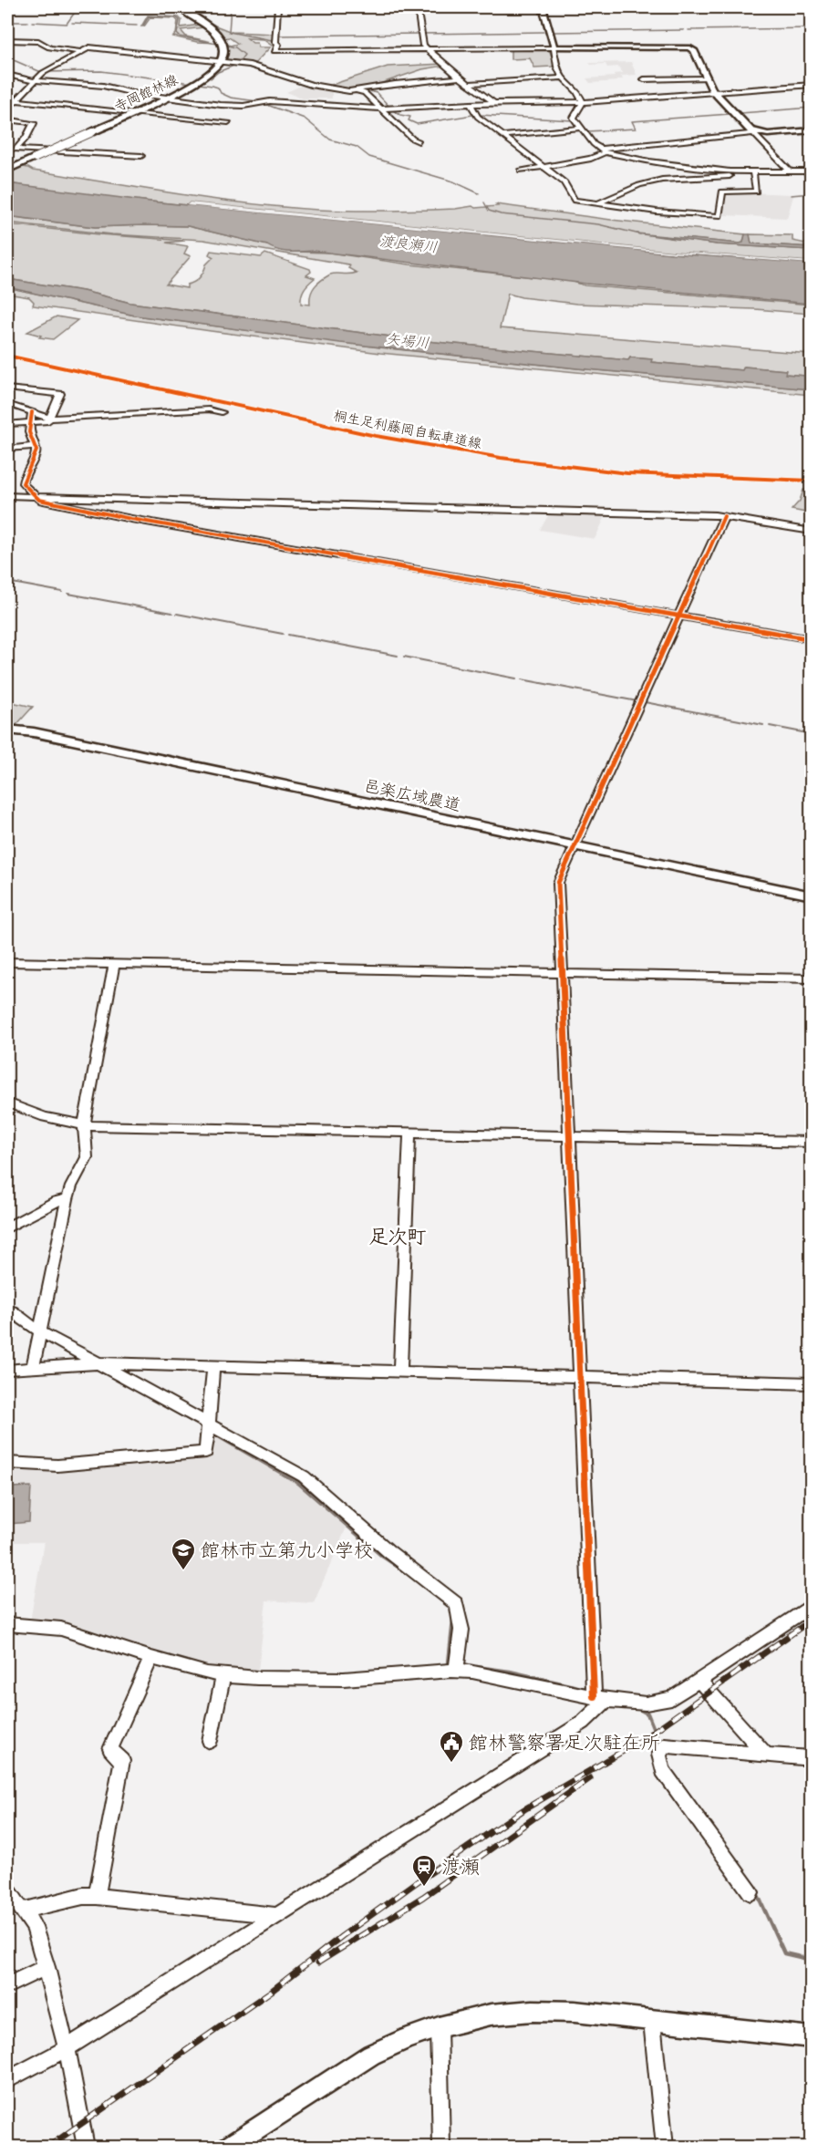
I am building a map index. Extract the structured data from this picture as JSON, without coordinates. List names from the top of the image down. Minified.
{"streets":{"main road":["寺岡館林線"],"street":["邑楽広域農道"],"cycle path":["桐生足利藤岡自転車道線"]},"districts":["足次町"],"water":["渡良瀬川","矢場川"],"places":{"school or university":["館林市立第九小学校"],"public building":["館林警察署足次駐在所"],"station":["渡瀬"]}}
